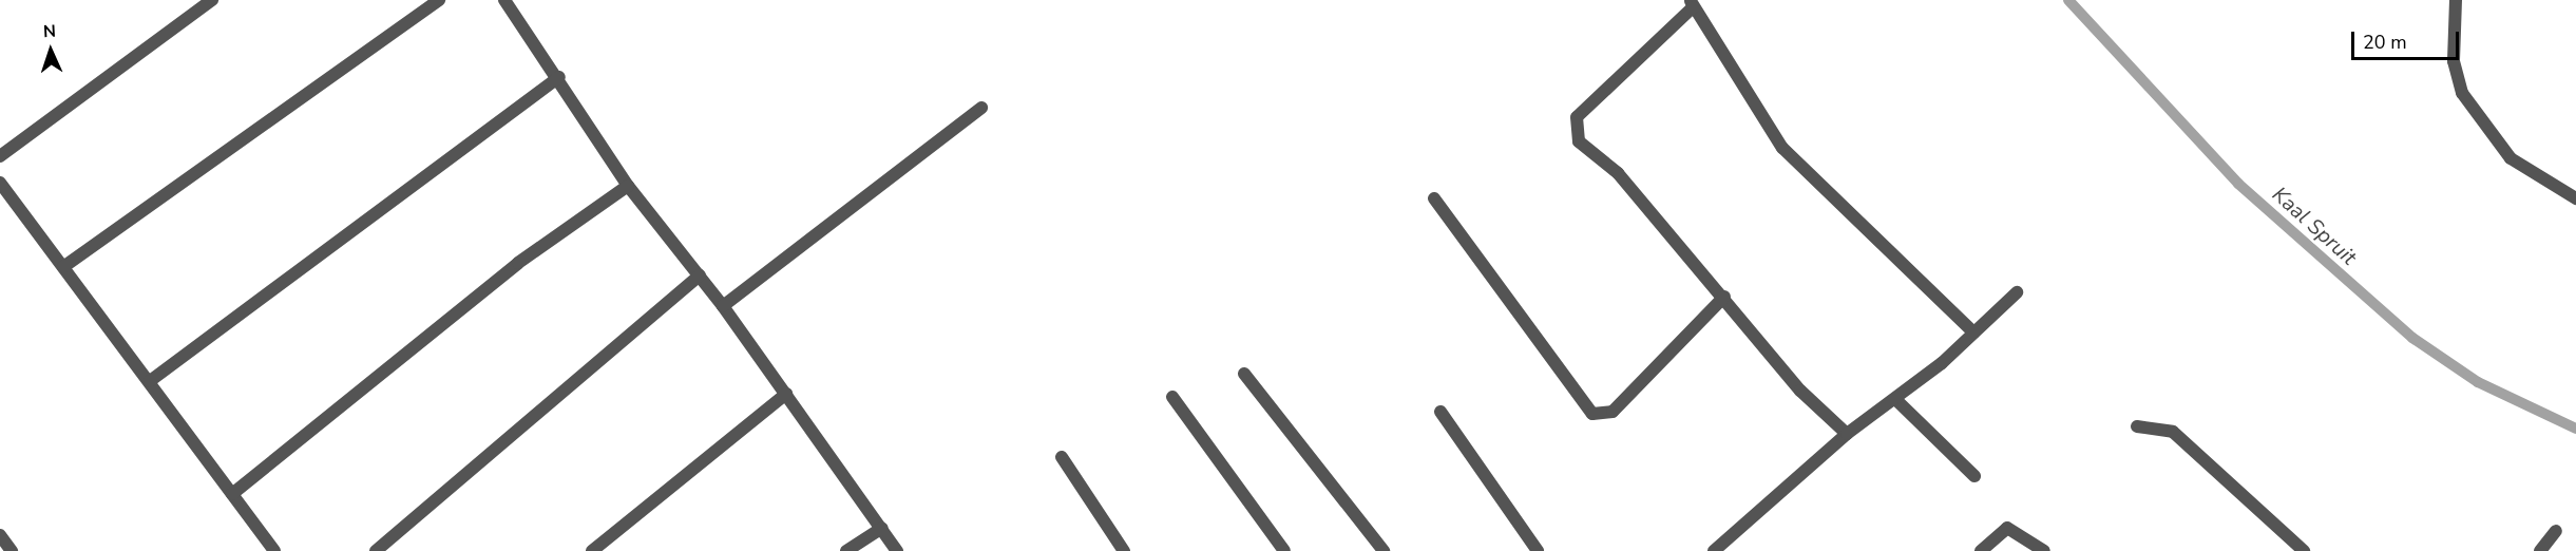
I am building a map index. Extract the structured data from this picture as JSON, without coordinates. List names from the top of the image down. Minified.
{"water":["Kaal Spruit"],"scale_bar":"20 m","north":"top"}
